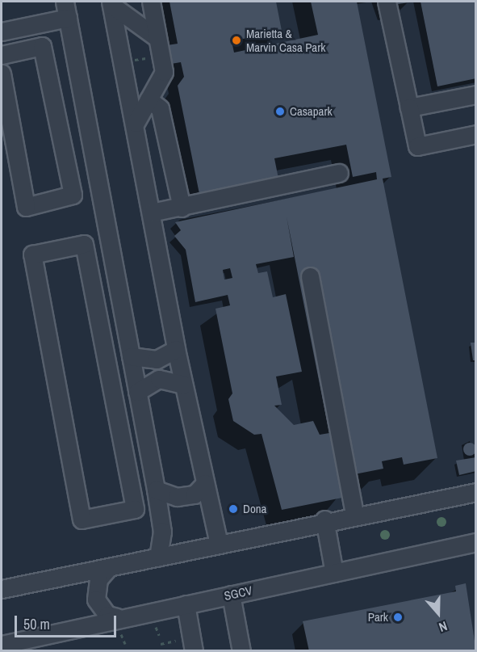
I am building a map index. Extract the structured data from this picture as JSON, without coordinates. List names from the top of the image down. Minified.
{"streets":{"street":["SGCV"]},"places":["Marietta & Marvin Casa Park","Casapark","Dona","Park"],"scale_bar":"50 m","north":"bottom"}
